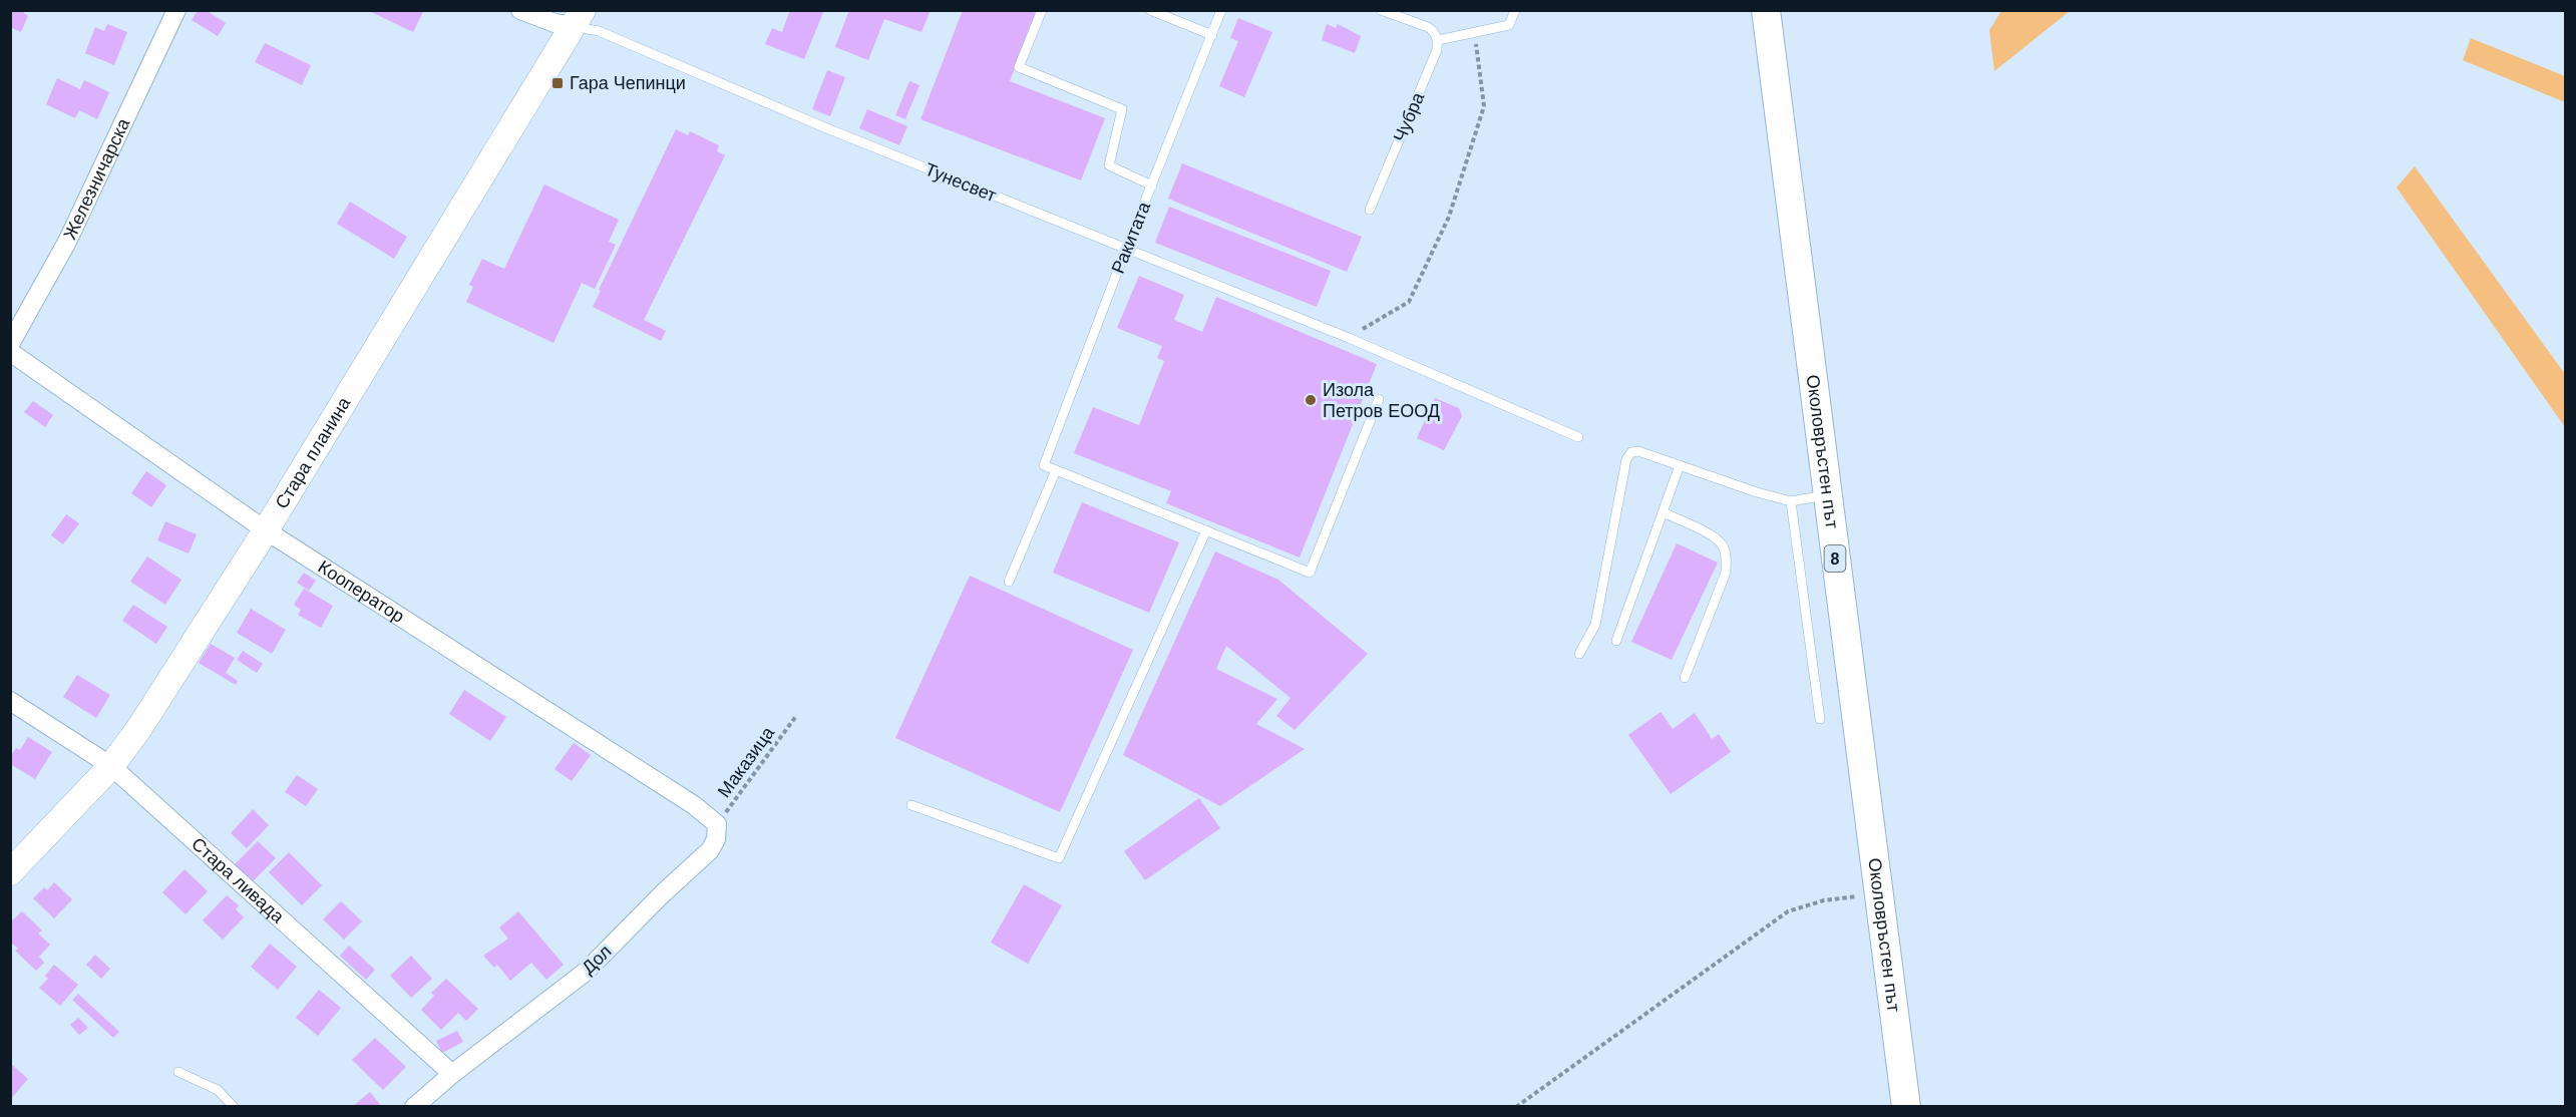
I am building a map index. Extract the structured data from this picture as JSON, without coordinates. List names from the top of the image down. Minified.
{"streets":{"main road":["Околовръстен път","8"],"street":["Железничарска","Стара планина","Кооператор","Стара ливада","Дол"],"lane":["Чубра","Тунесвет","Ракитата"],"path":["Маказица"]},"crossings":[["Тунесвет","Ракитата"],["Тунесвет","Стара планина"],["Стара планина","Кооператор"],["Стара планина","Стара ливада"],["Кооператор","Маказица"],["Кооператор","Дол"],["Маказица","Дол"],["Стара ливада","Дол"]],"places":{"transit":["Гара Чепинци"],"other":["Изола Петров ЕООД"]}}
